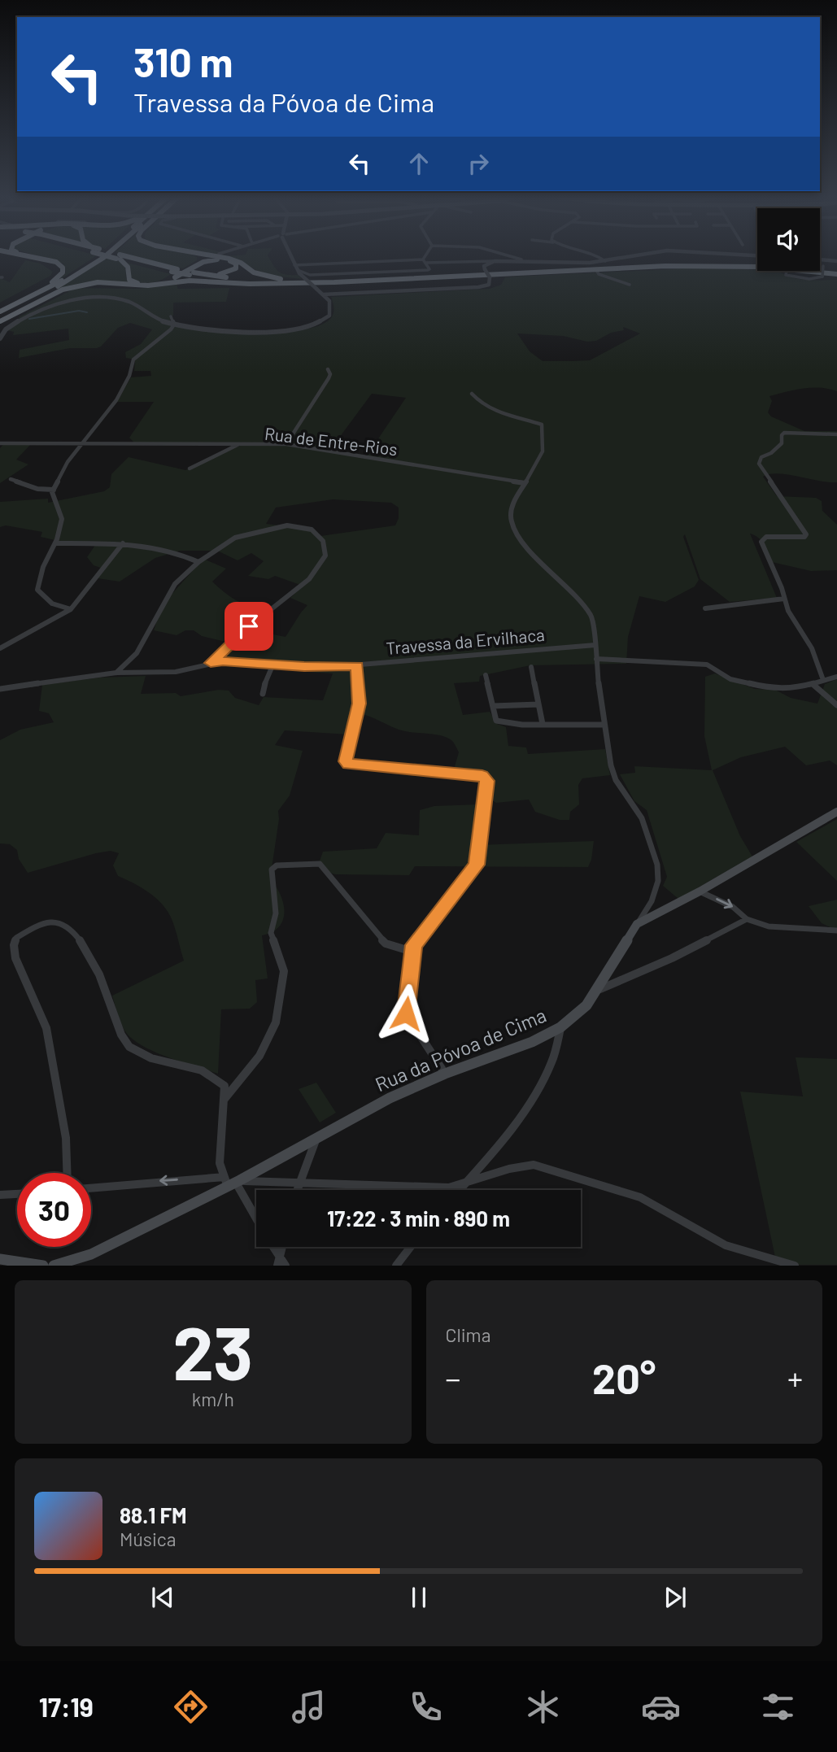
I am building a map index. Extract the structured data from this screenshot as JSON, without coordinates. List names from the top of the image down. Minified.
{"streets":{"main road":["Rua da Póvoa de Cima"],"street":["Rua de Entre-Rios","Travessa da Ervilhaca"]},"page":{"turn":["310 m","Travessa da Póvoa de Cima"],"limit":"30","trip":"17:22 · 3 min · 890 m","tile":[["23","km/h"],"Clima"],"heat":["−","20°","+"],"song":["88.1 FM","Música"],"tabs":"17:19"}}
